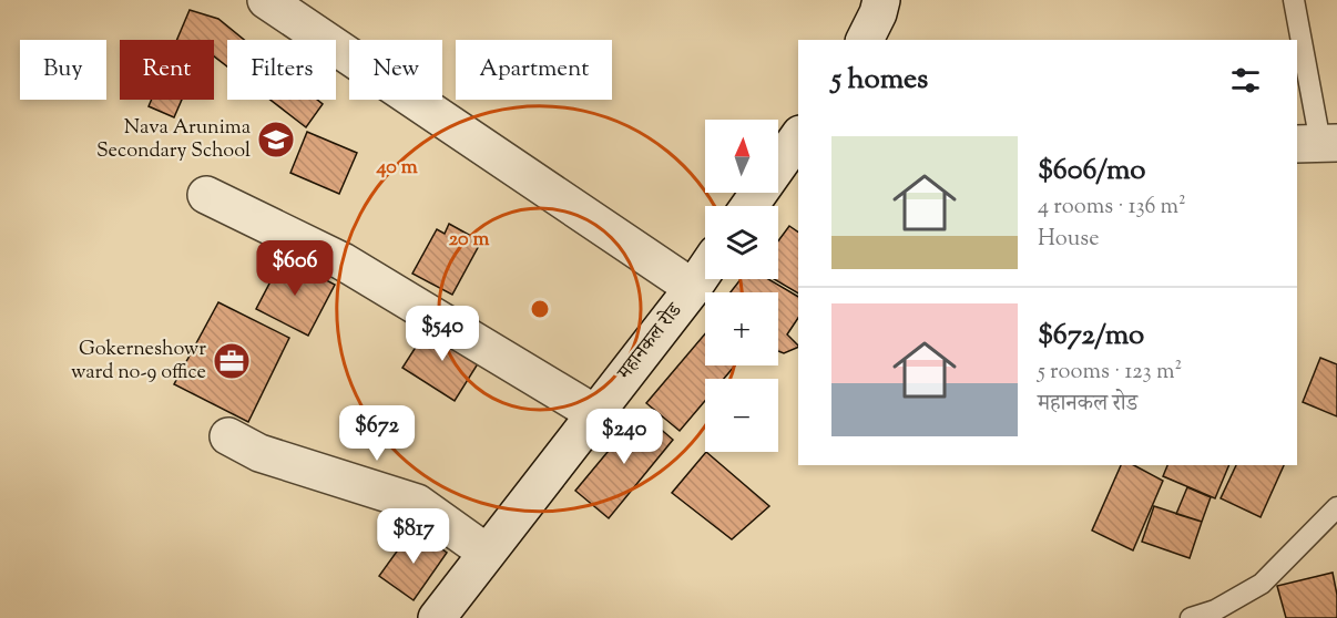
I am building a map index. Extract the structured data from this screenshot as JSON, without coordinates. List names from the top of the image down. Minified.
{"streets":{"street":["महानकल रोड"]},"places":{"school or university":["Nava Arunima Secondary School"],"office":["Gokerneshowr ward no-9 office"]},"north":"top","page":{"chip":["Buy","Rent","Filters","New","Apartment"],"heading":"5 homes","map_buttons":["+","−"],"list":[{"name":"$606/mo","note":"4 rooms · 136 m² · House"},{"name":"$672/mo","note":"5 rooms · 123 m² · महानकल रोड"}],"price":["$606","$540","$672","$240","$817"]},"rings":["40 m","20 m"]}
